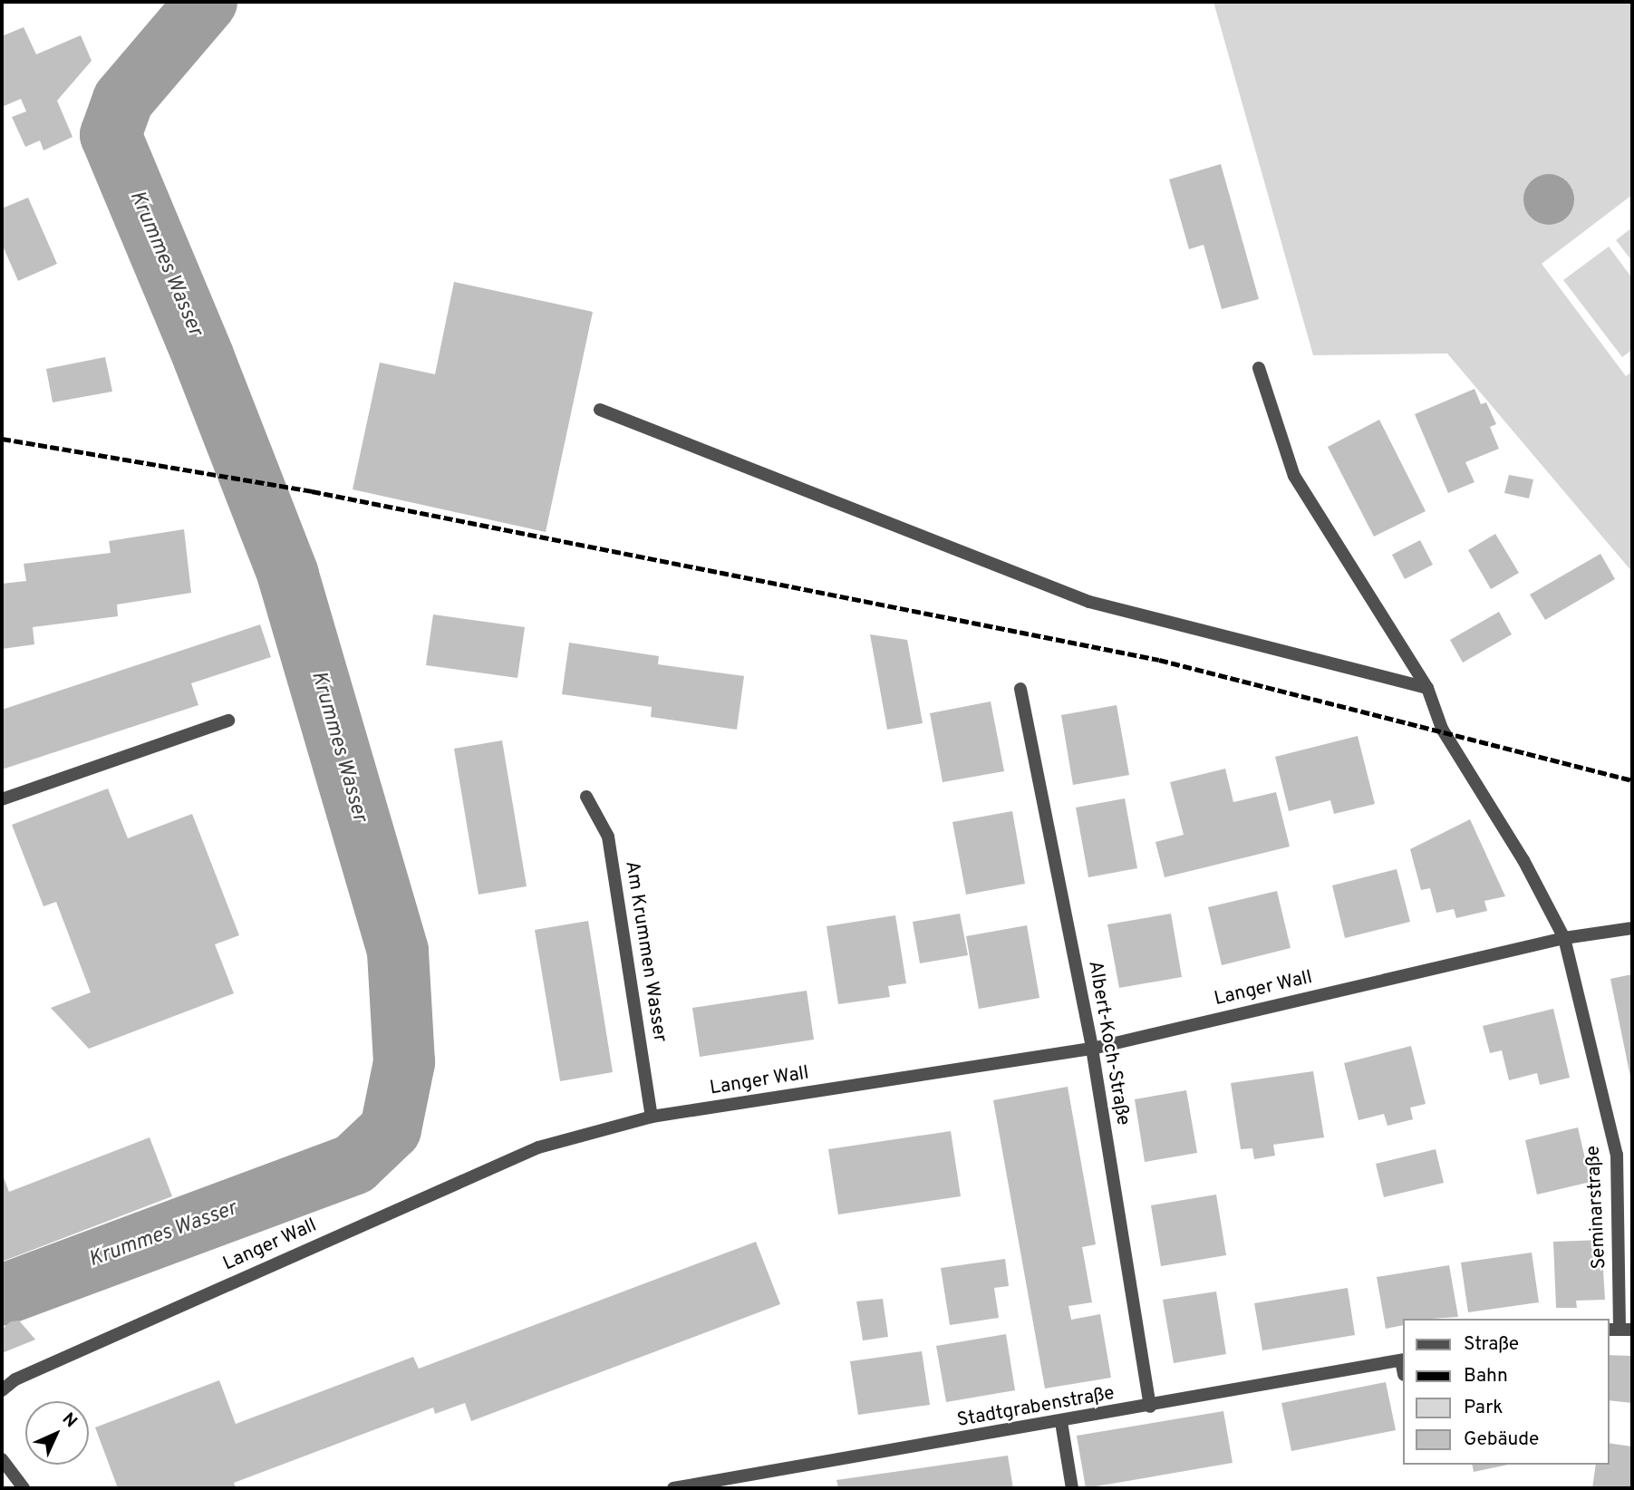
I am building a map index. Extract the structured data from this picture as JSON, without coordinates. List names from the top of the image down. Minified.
{"streets":{"street":["Am Krummen Wasser","Langer Wall","Albert-Koch-Straße","Seminarstraße","Stadtgrabenstraße"]},"crossings":[["Am Krummen Wasser","Langer Wall"],["Langer Wall","Albert-Koch-Straße"],["Langer Wall","Seminarstraße"],["Albert-Koch-Straße","Stadtgrabenstraße"]],"water":["Krummes Wasser"],"legend":["Straße","Bahn","Park","Gebäude"],"north":"top right"}
